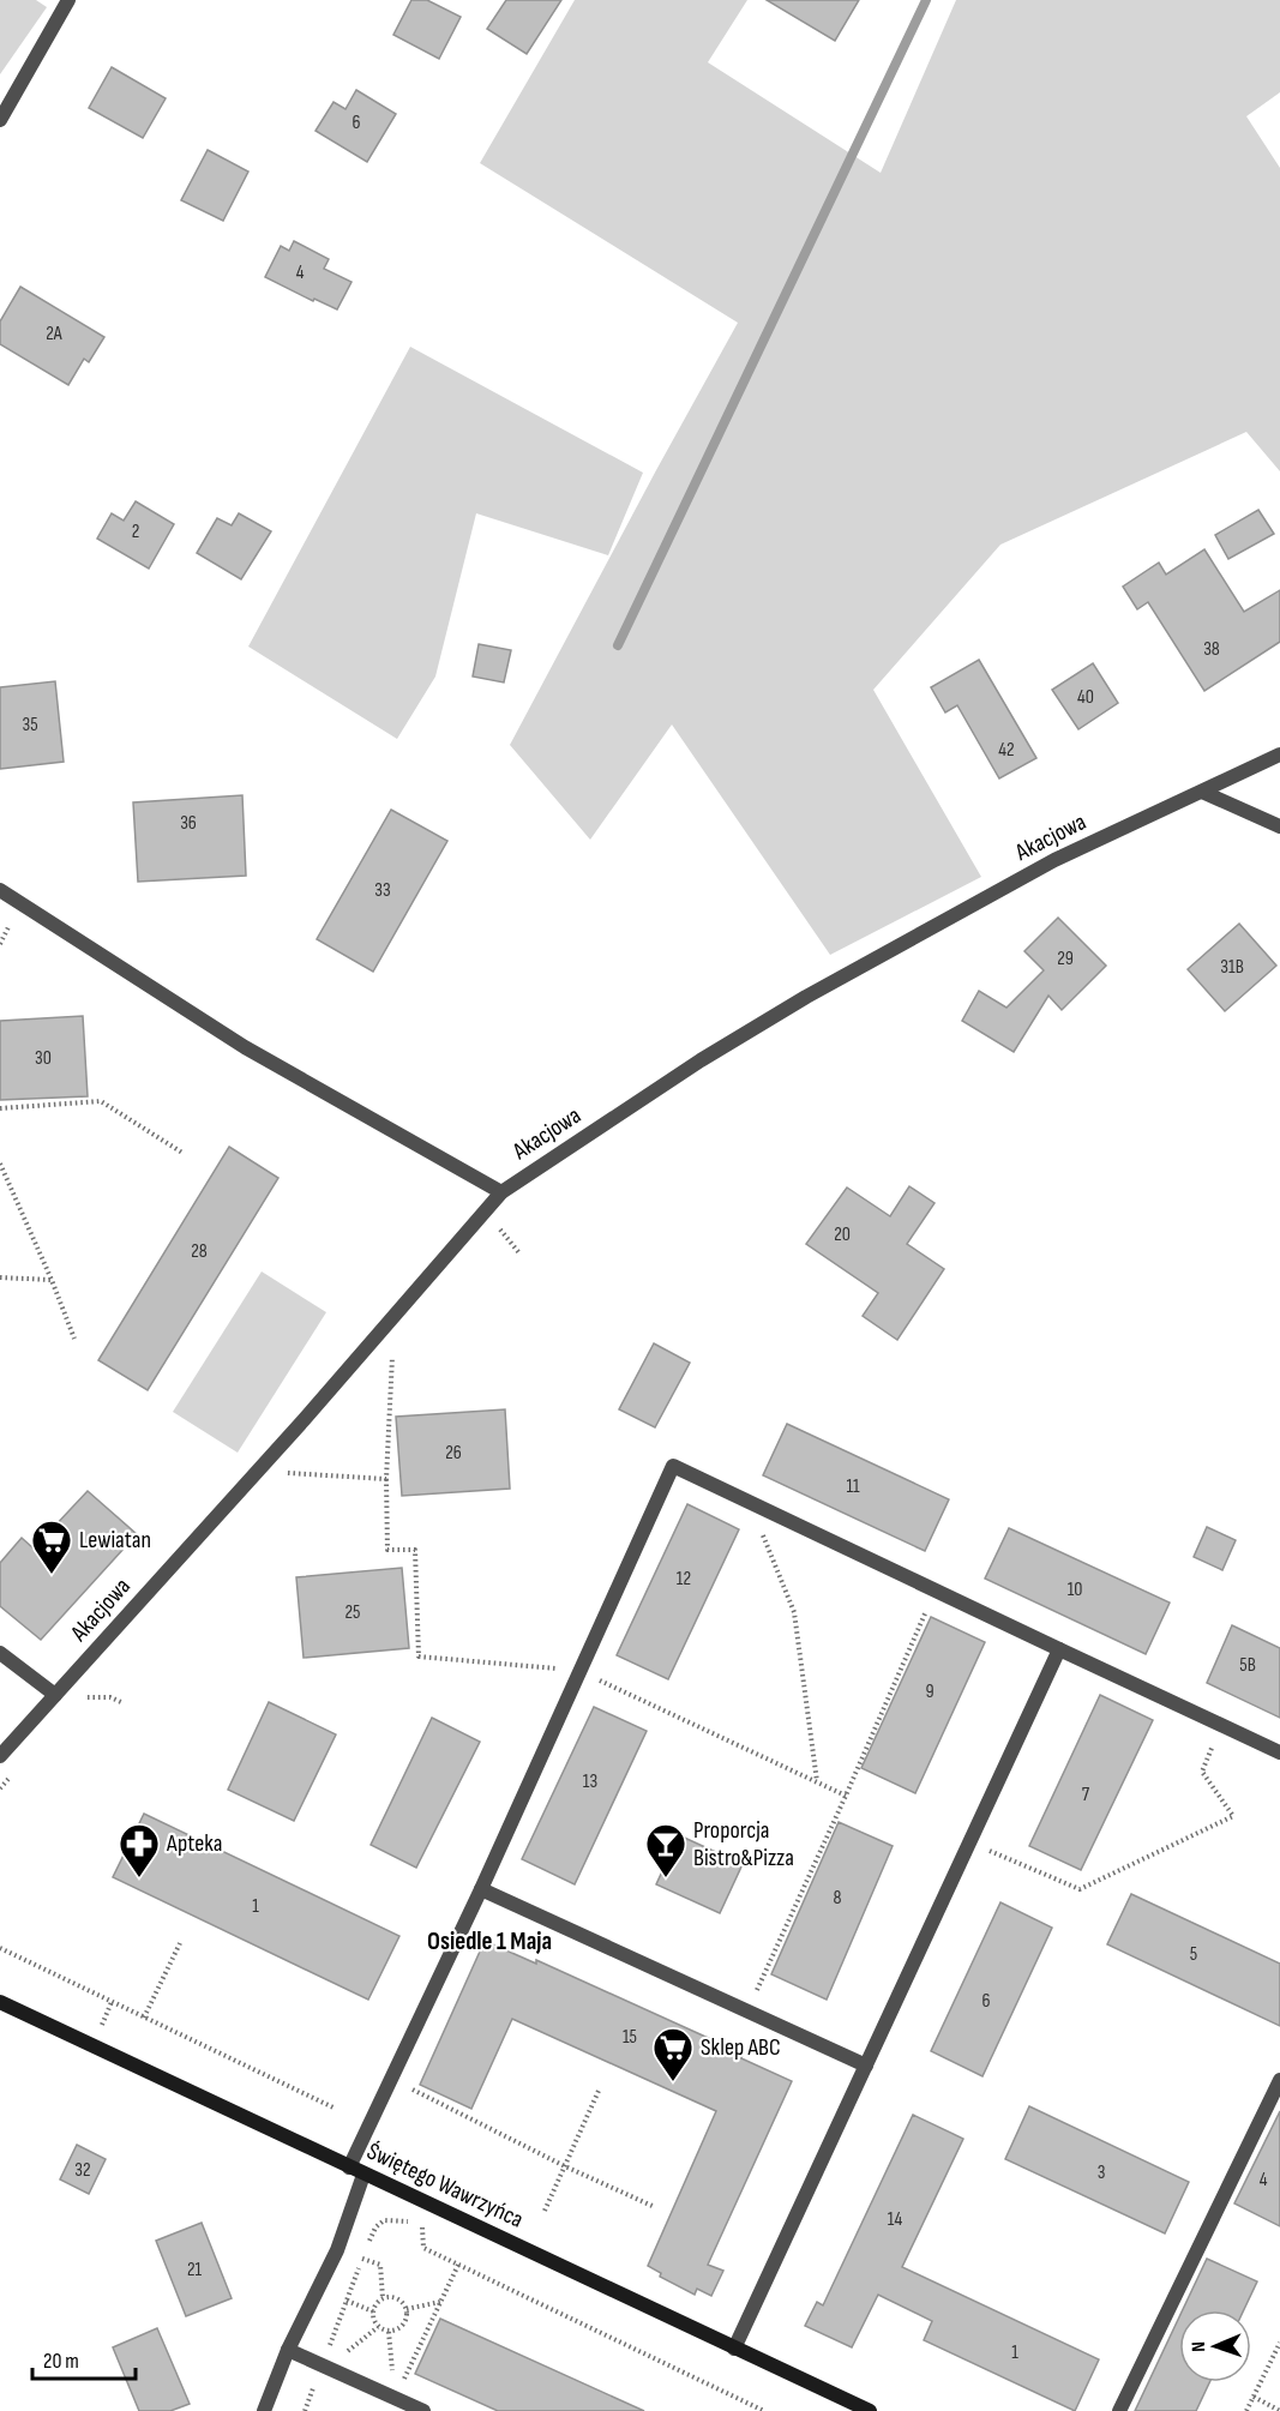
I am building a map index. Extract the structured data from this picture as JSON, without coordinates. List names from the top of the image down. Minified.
{"streets":{"street":["Akacjowa","Świętego Wawrzyńca"]},"districts":["Osiedle 1 Maja"],"places":{"supermarket":["Lewiatan","Sklep ABC"],"pharmacy":["Apteka"],"bar":["Proporcja Bistro&Pizza"]},"house_numbers":["6","4","2A","2","38","40","35","42","36","33","29","31B","30","20","28","26","11","12","10","25","5B","9","13","7","8","1","5","6","15","32","3","4","14","21","1"],"scale_bar":"20 m","north":"left"}
